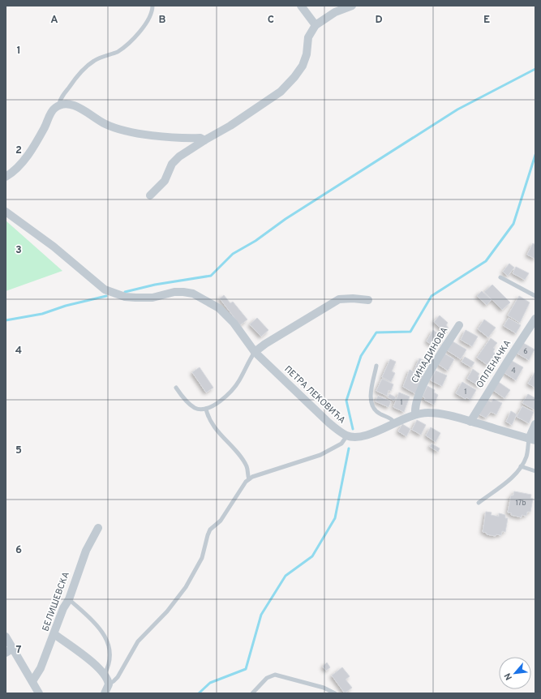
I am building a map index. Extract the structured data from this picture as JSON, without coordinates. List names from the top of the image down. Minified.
{"streets":{"street":["СИНАДИНОВА","ОПЛЕНАЧКА","ПЕТРА ЛЕКОВИЋА","БЕЛИШЕВСКА"]},"crossings":[["СИНАДИНОВА","ПЕТРА ЛЕКОВИЋА"],["ОПЛЕНАЧКА","ПЕТРА ЛЕКОВИЋА"]],"house_numbers":["6","4","1","1","17b"],"north":"bottom left","grid":{"columns":["A","B","C","D","E"],"rows":["1","2","3","4","5","6","7"]}}
